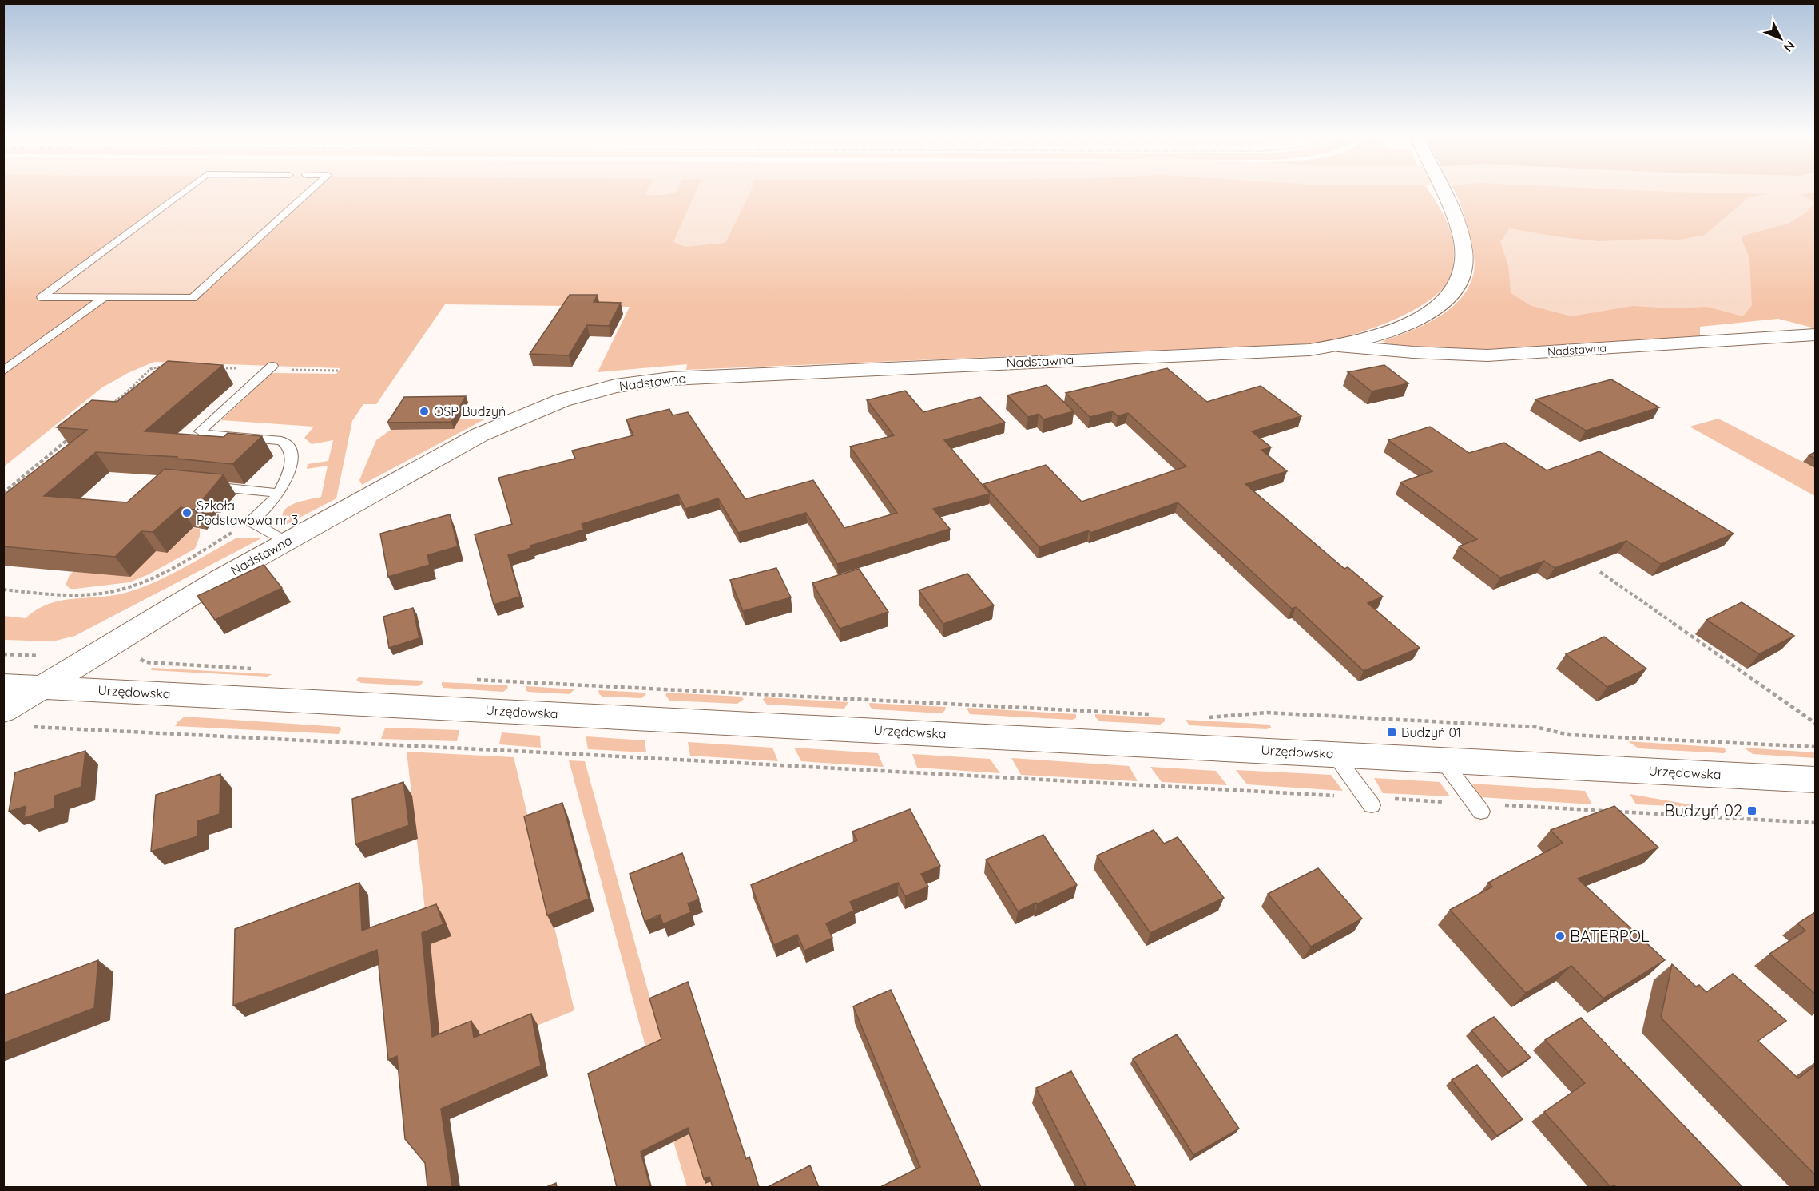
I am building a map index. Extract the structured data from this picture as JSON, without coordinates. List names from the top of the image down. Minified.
{"streets":{"street":["Nadstawna","Urzędowska"]},"crossings":[["Nadstawna","Urzędowska"]],"places":{"other":["OSP Budzyń","Szkoła Podstawowa nr 3","BATERPOL"],"transit":["Budzyń 01","Budzyń 02"]},"north":"bottom right"}
